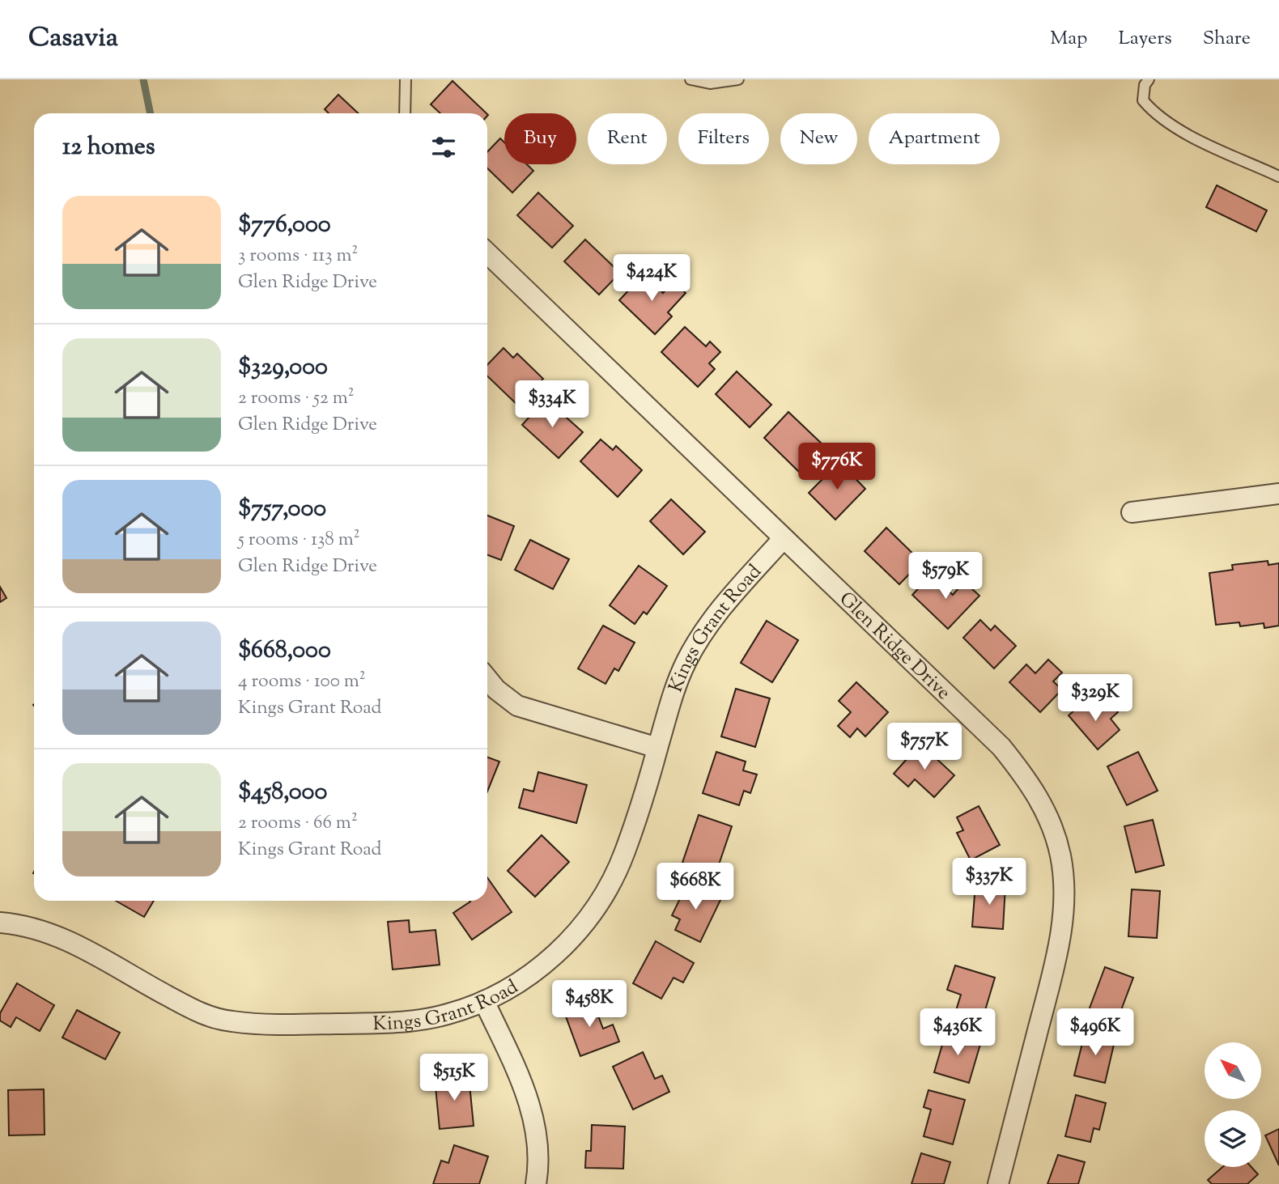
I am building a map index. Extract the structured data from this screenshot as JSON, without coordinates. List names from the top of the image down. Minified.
{"streets":{"street":["Kings Grant Road","Glen Ridge Drive"]},"crossings":[["Kings Grant Road","Glen Ridge Drive"]],"north":"top left","page":{"header":"Casavia","nav":["Map","Layers","Share"],"chip":["Buy","Rent","Filters","New","Apartment"],"heading":"12 homes","list":[{"name":"$776,000","note":"3 rooms · 113 m² · Glen Ridge Drive"},{"name":"$329,000","note":"2 rooms · 52 m² · Glen Ridge Drive"},{"name":"$757,000","note":"5 rooms · 138 m² · Glen Ridge Drive"},{"name":"$668,000","note":"4 rooms · 100 m² · Kings Grant Road"},{"name":"$458,000","note":"2 rooms · 66 m² · Kings Grant Road"}],"price":["$424K","$334K","$776K","$579K","$329K","$757K","$337K","$668K","$458K","$436K","$496K","$515K"]}}
